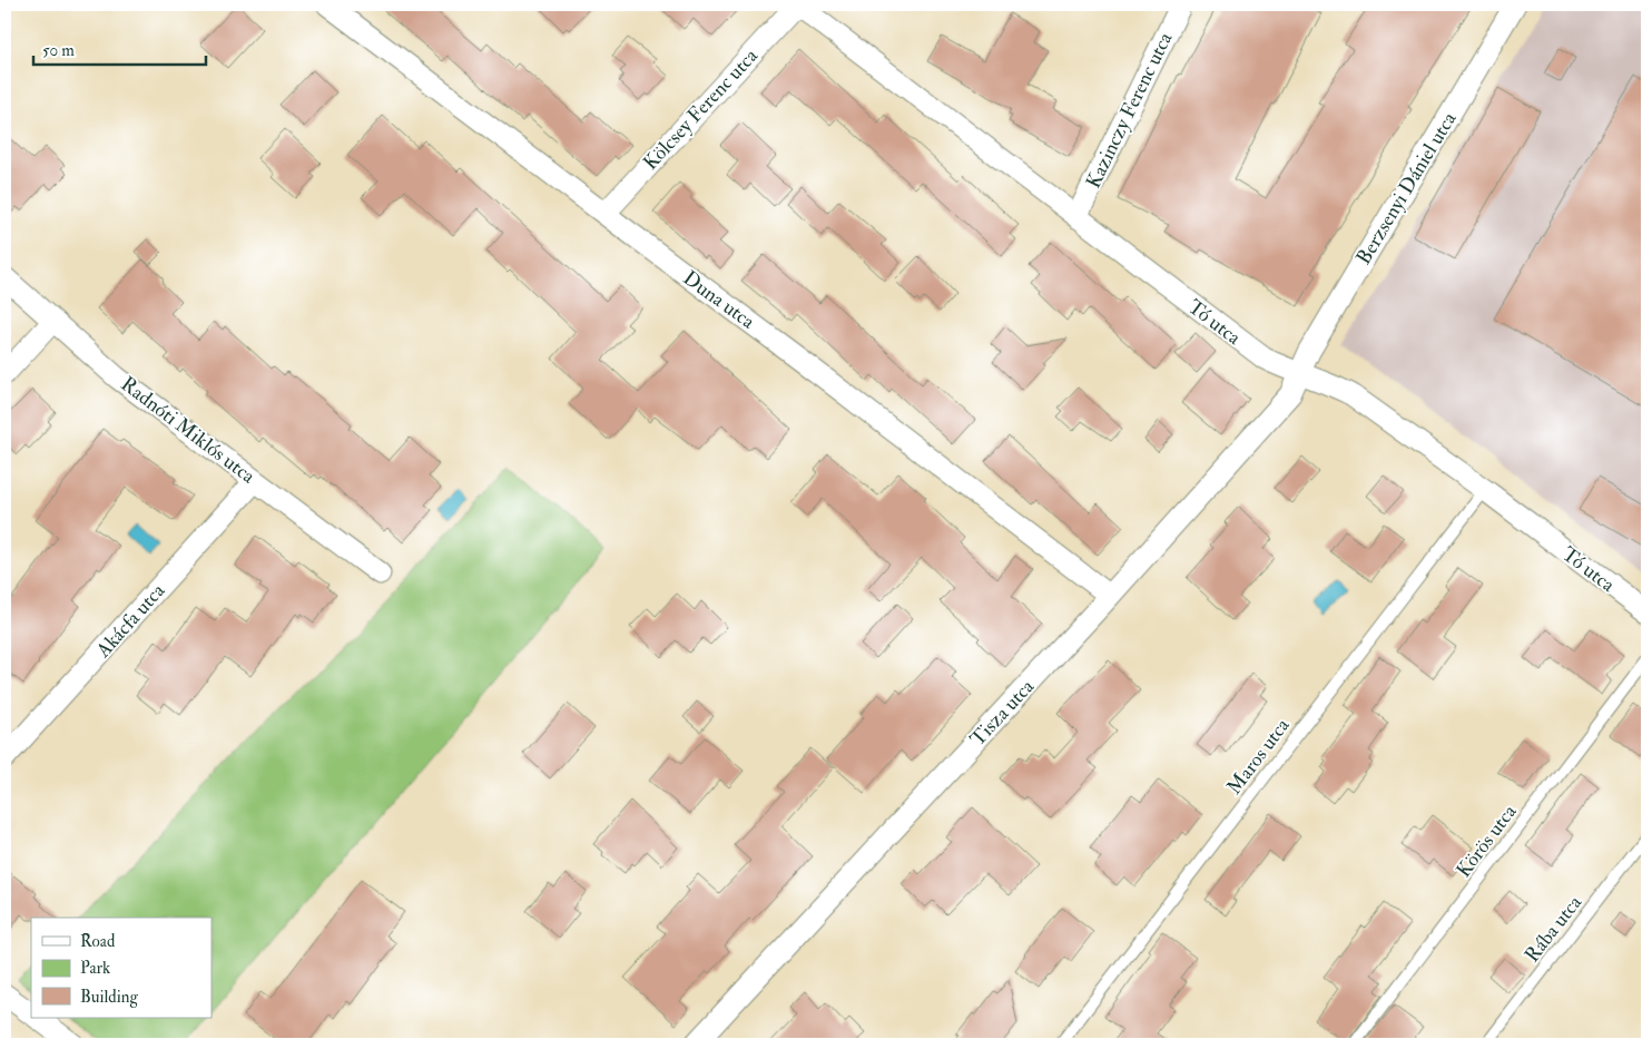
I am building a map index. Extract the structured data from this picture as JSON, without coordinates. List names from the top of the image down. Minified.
{"streets":{"street":["Kölcsey Ferenc utca","Kazinczy Ferenc utca","Berzsenyi Dániel utca","Duna utca","Tó utca","Radnóti Miklós utca","Akácfa utca","Tisza utca"],"lane":["Maros utca","Körös utca","Rába utca"]},"crossings":[["Kölcsey Ferenc utca","Duna utca"],["Kölcsey Ferenc utca","Tó utca"],["Kazinczy Ferenc utca","Tó utca"],["Berzsenyi Dániel utca","Tó utca"],["Berzsenyi Dániel utca","Tisza utca"],["Duna utca","Tisza utca"],["Tó utca","Tisza utca"],["Tó utca","Maros utca"],["Radnóti Miklós utca","Akácfa utca"]],"legend":["Road","Park","Building"],"scale_bar":"50 m"}
